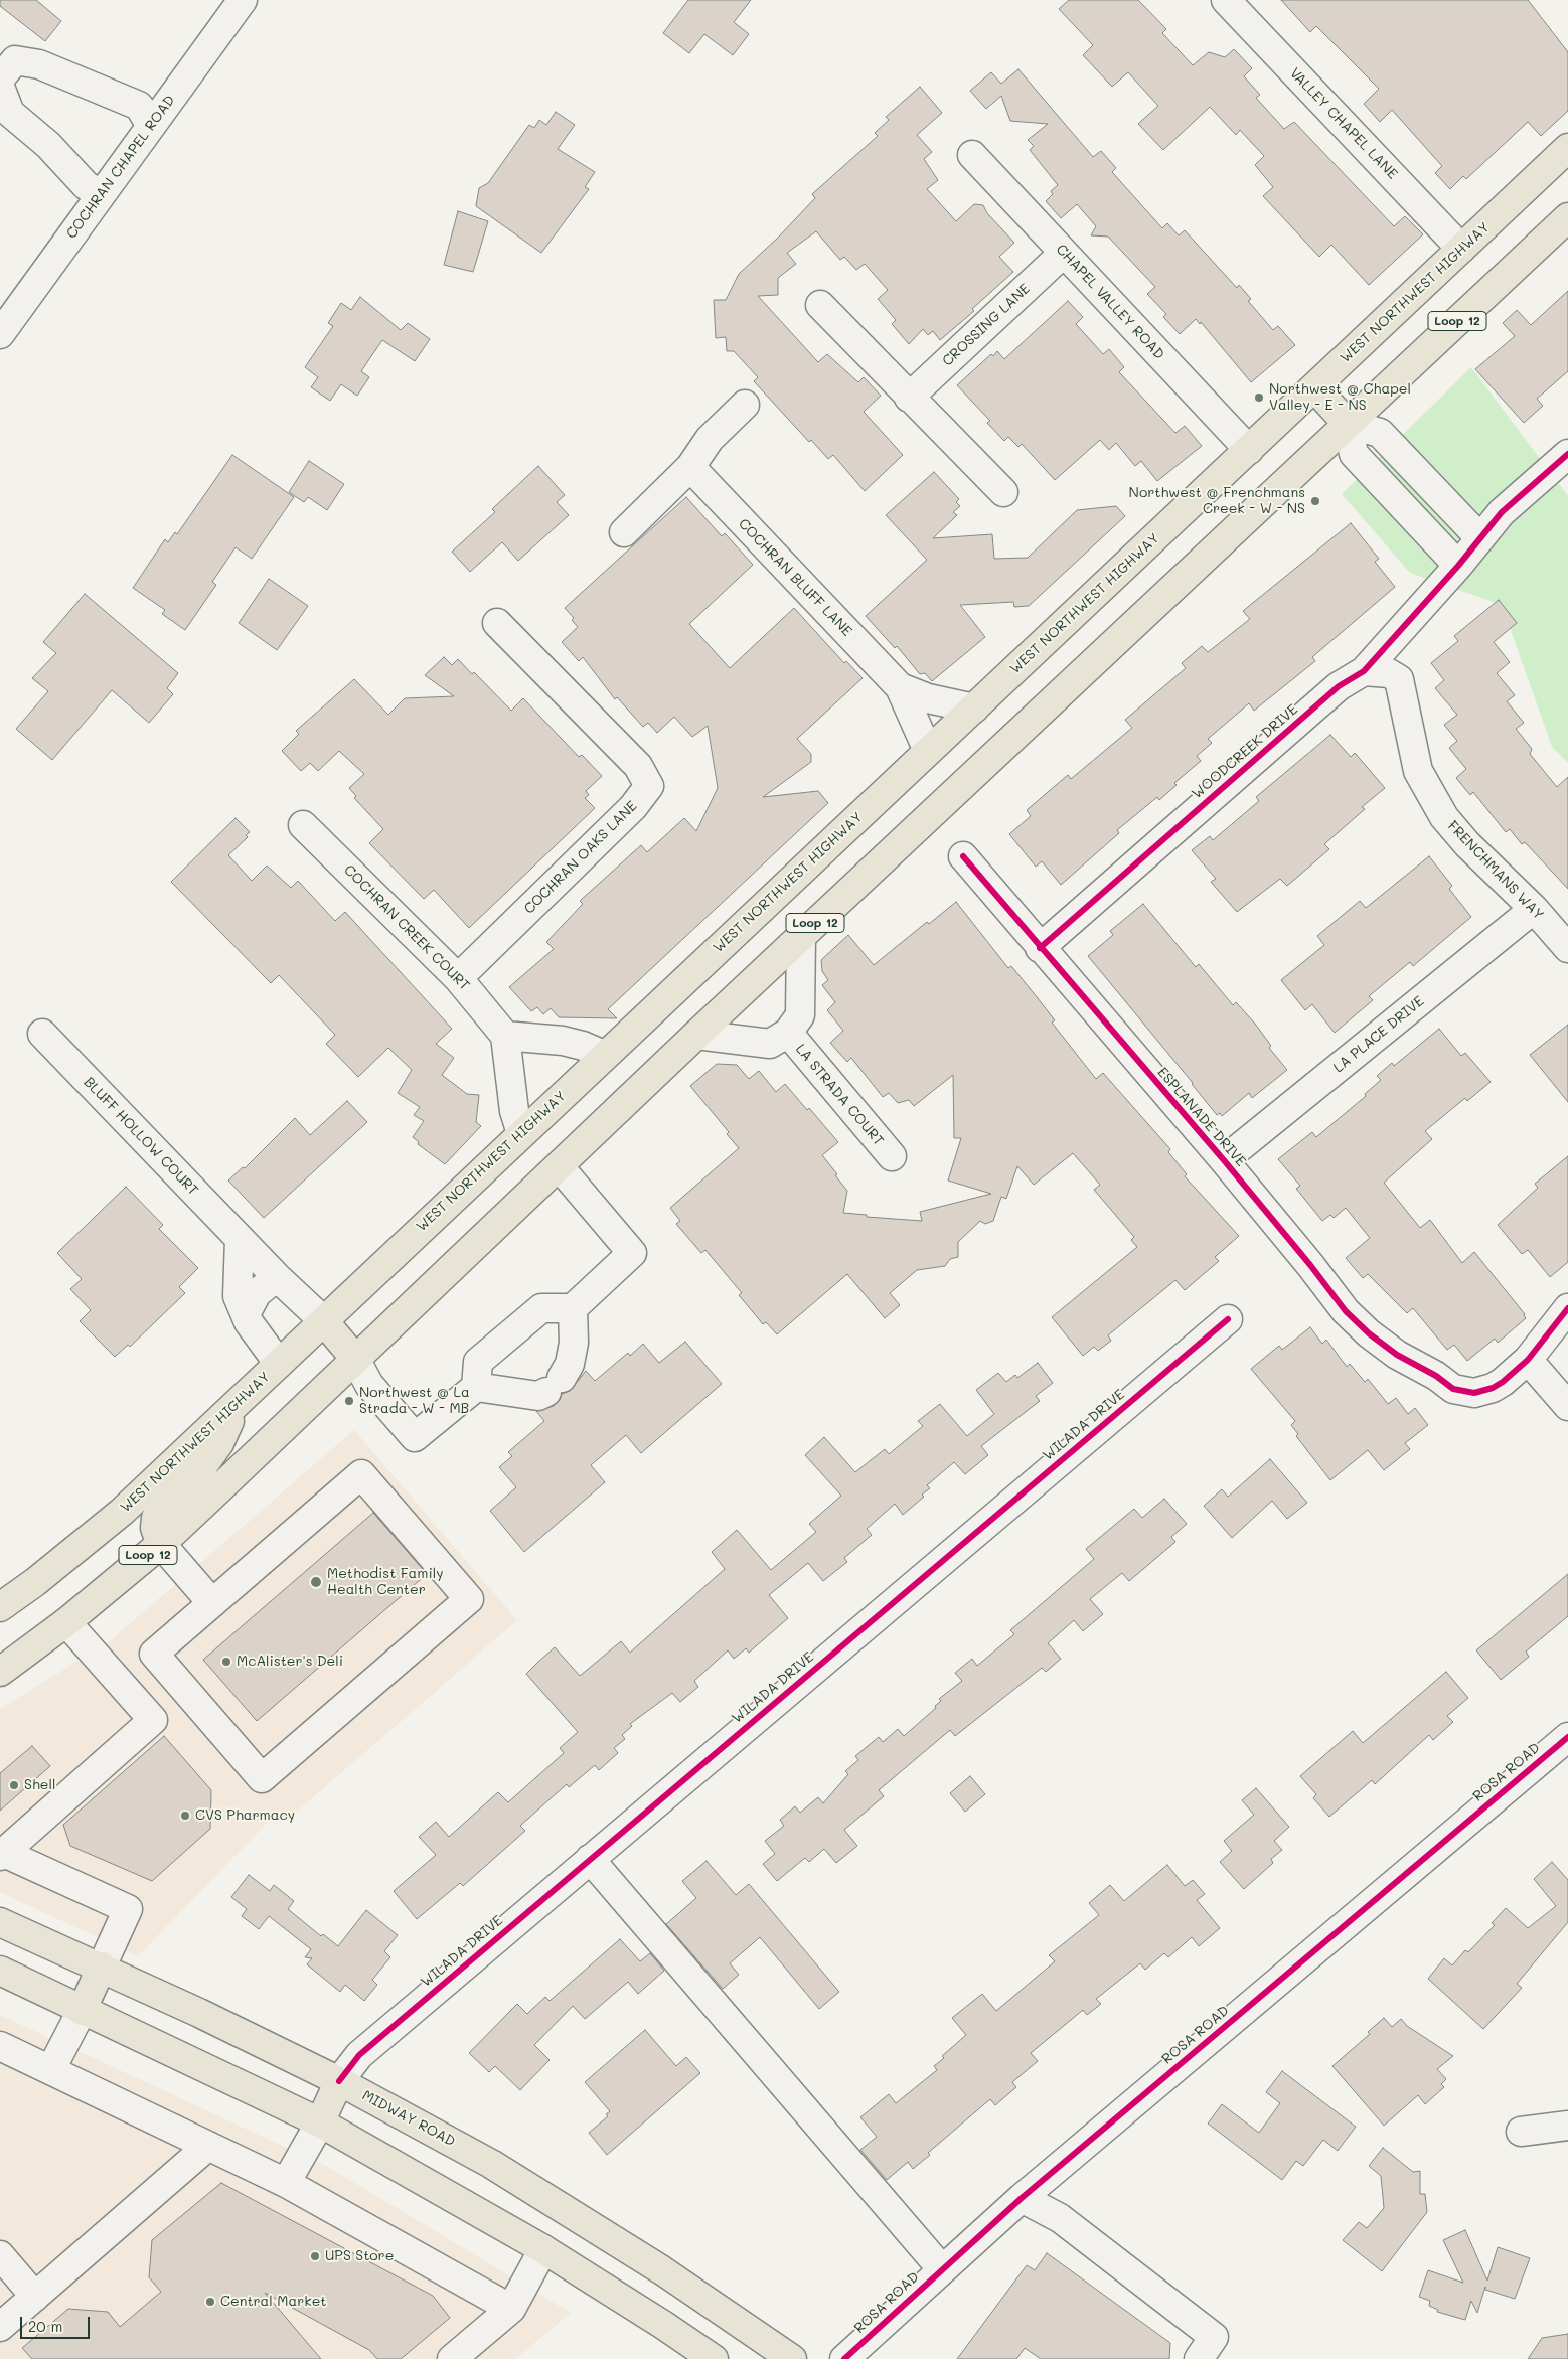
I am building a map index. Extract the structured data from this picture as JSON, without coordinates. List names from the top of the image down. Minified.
{"streets":{"main road":["WEST NORTHWEST HIGHWAY","Loop 12","MIDWAY ROAD"],"street":["VALLEY CHAPEL LANE","COCHRAN CHAPEL ROAD","CHAPEL VALLEY ROAD","CROSSING LANE","COCHRAN BLUFF LANE","WOODCREEK DRIVE","COCHRAN OAKS LANE","FRENCHMANS WAY","COCHRAN CREEK COURT","LA PLACE DRIVE","LA STRADA COURT","ESPLANADE DRIVE","BLUFF HOLLOW COURT","WILADA DRIVE","ROSA ROAD"]},"crossings":[["VALLEY CHAPEL LANE","WEST NORTHWEST HIGHWAY"],["WEST NORTHWEST HIGHWAY","CHAPEL VALLEY ROAD"],["WEST NORTHWEST HIGHWAY","COCHRAN BLUFF LANE"],["WEST NORTHWEST HIGHWAY","BLUFF HOLLOW COURT"],["CHAPEL VALLEY ROAD","CROSSING LANE"],["Loop 12","LA STRADA COURT"],["WOODCREEK DRIVE","FRENCHMANS WAY"],["WOODCREEK DRIVE","ESPLANADE DRIVE"],["COCHRAN OAKS LANE","COCHRAN CREEK COURT"],["FRENCHMANS WAY","LA PLACE DRIVE"],["LA PLACE DRIVE","ESPLANADE DRIVE"],["WILADA DRIVE","MIDWAY ROAD"]],"places":["Northwest @ Chapel Valley - E - NS","Northwest @ Frenchmans Creek - W - NS","Northwest @ La Strada - W - MB","Methodist Family Health Center","McAlister's Deli","Shell","CVS Pharmacy","UPS Store","Central Market"],"scale_bar":"20 m"}
